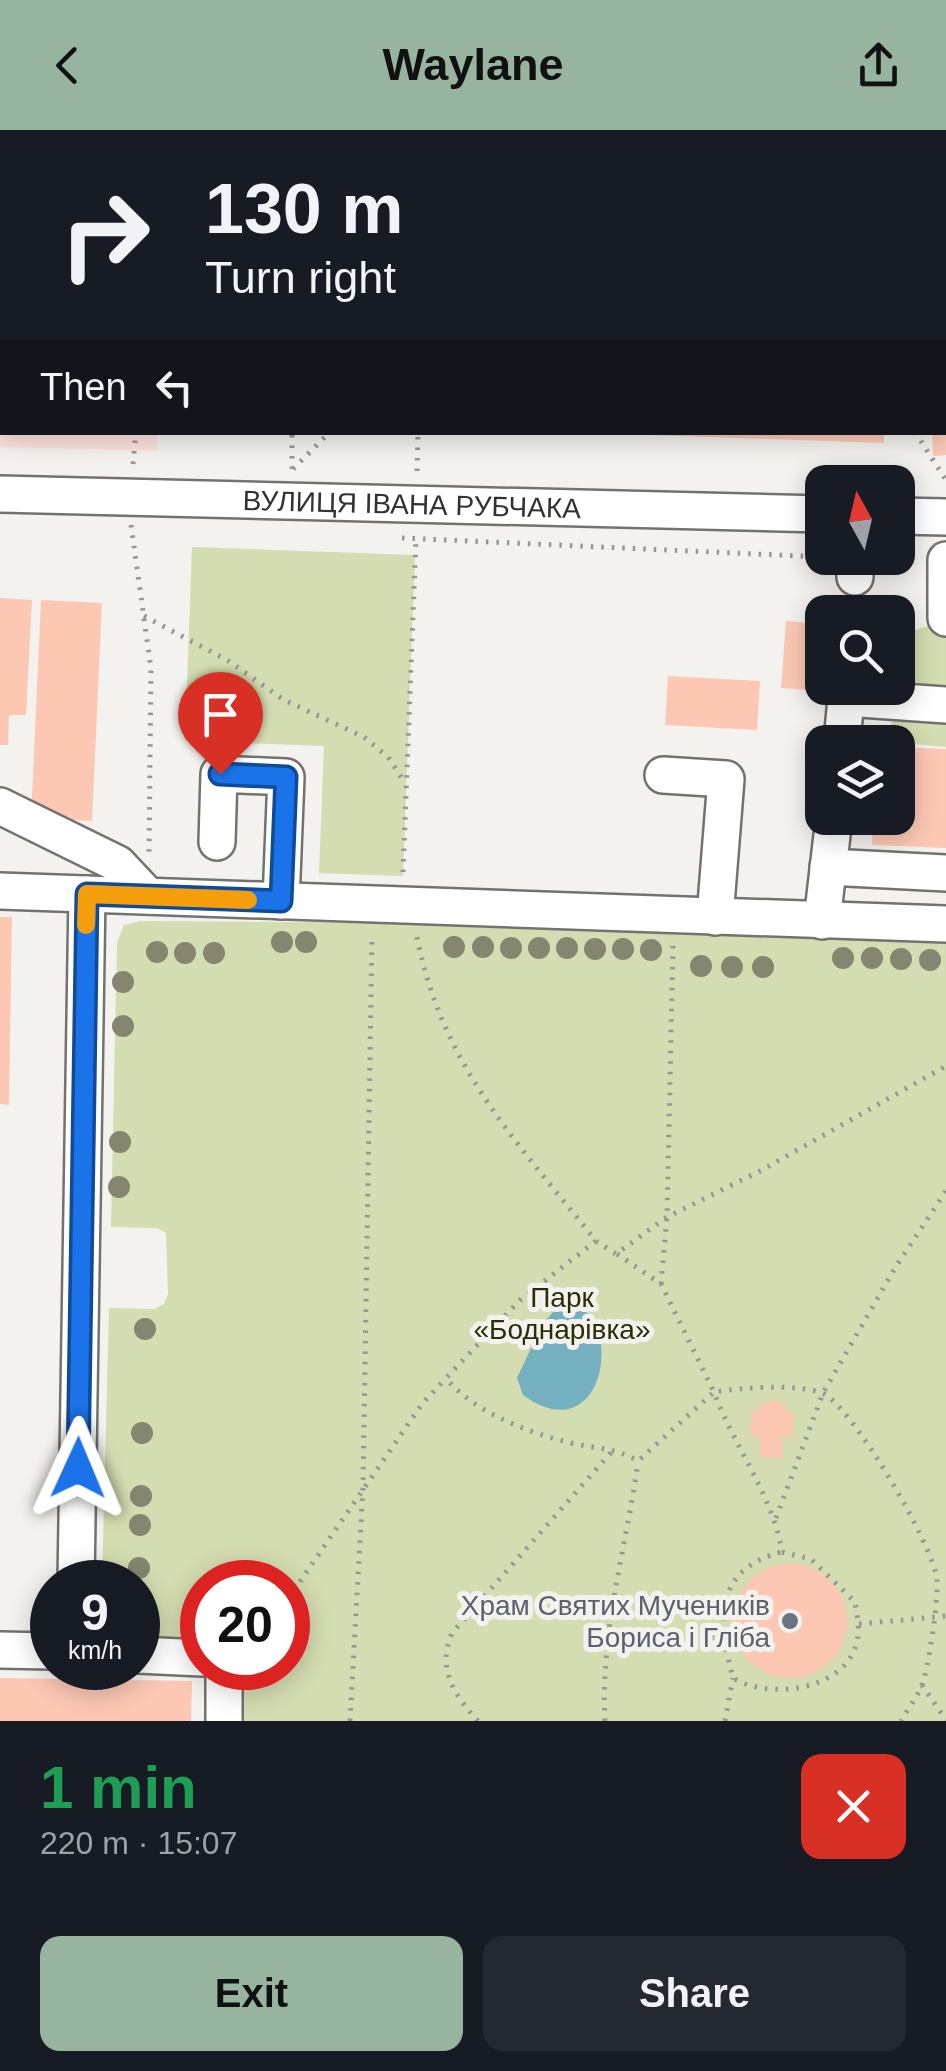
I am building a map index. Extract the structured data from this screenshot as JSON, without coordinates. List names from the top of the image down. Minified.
{"streets":{"street":["ВУЛИЦЯ ІВАНА РУБЧАКА"]},"parks":["Парк «Боднарівка»"],"places":["Храм Святих Мучеників Бориса і Гліба"],"north":"top","page":{"header":"Waylane","turn":["130 m","Turn right"],"then":"Then","speed":"9 km/h","limit":"20","heading":["1 min","220 m · 15:07"],"buttons":["Exit","Share"]}}
